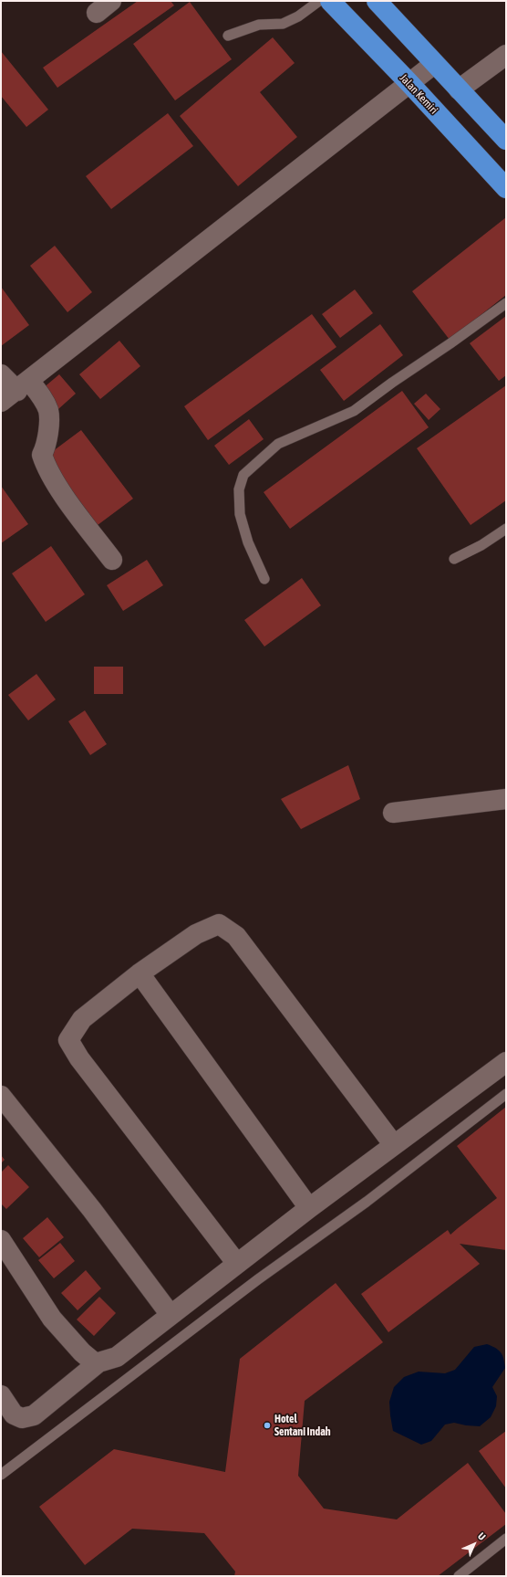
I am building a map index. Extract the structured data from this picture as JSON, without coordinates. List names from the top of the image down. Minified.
{"streets":{"highway":["Jalan Kemiri"]},"places":["Hotel Sentani Indah"],"north":"top right"}
